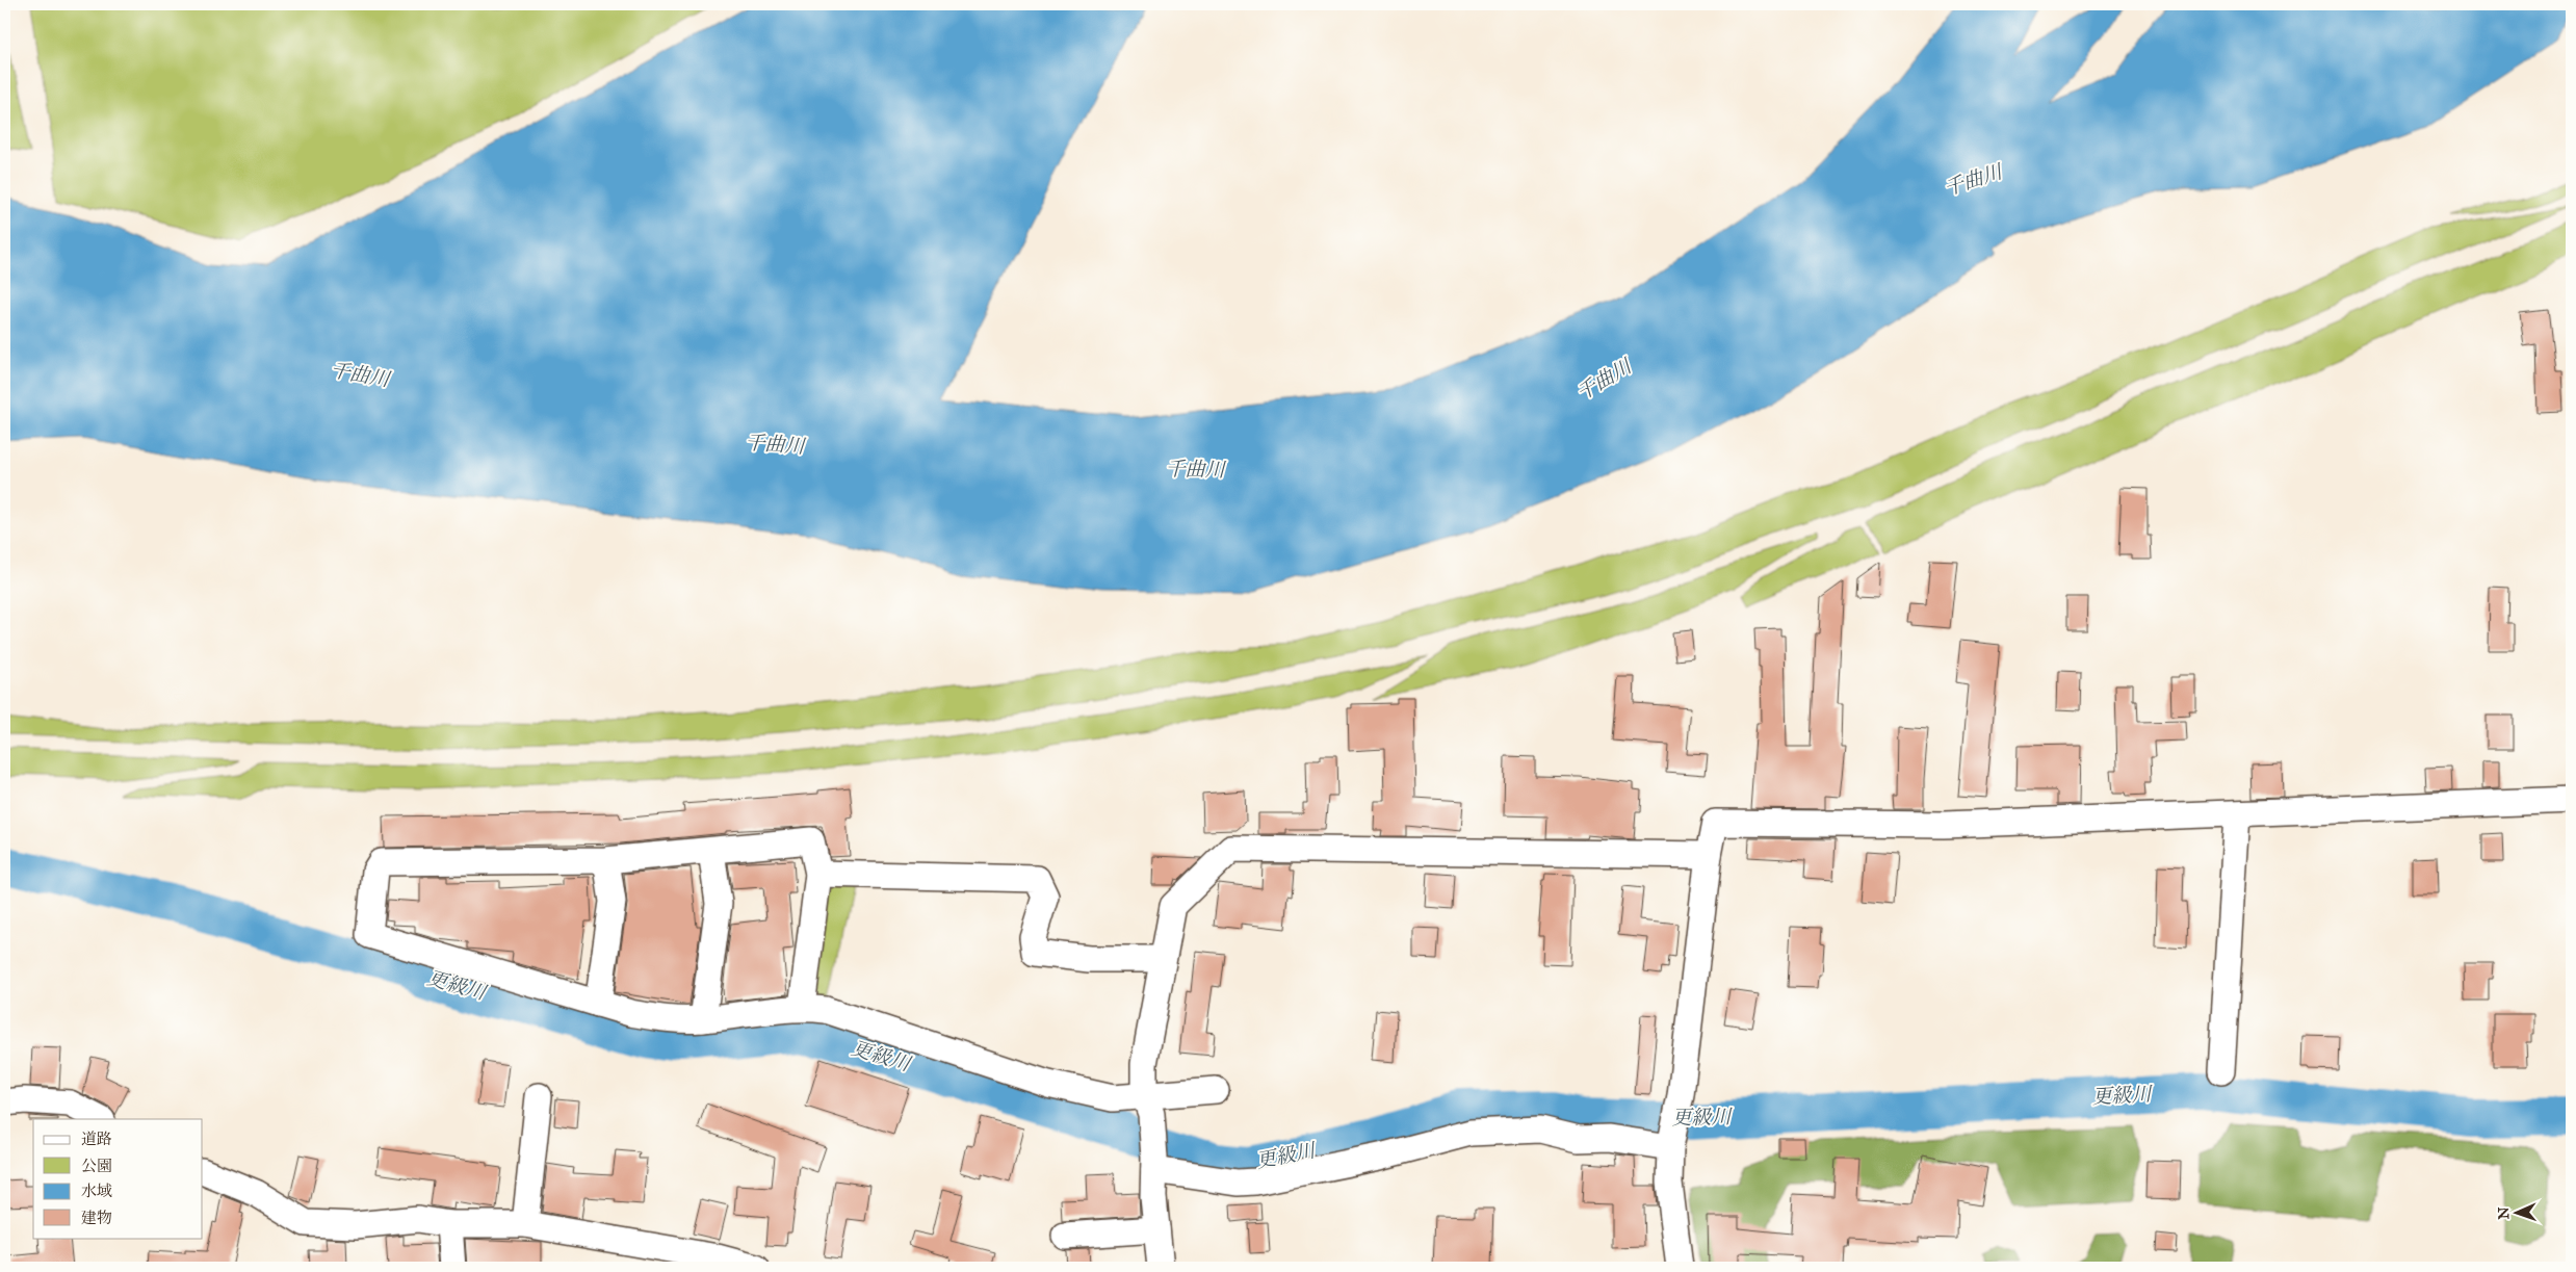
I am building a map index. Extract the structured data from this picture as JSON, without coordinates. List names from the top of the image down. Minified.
{"water":["千曲川","更級川"],"legend":["道路","公園","水域","建物"],"north":"left"}
